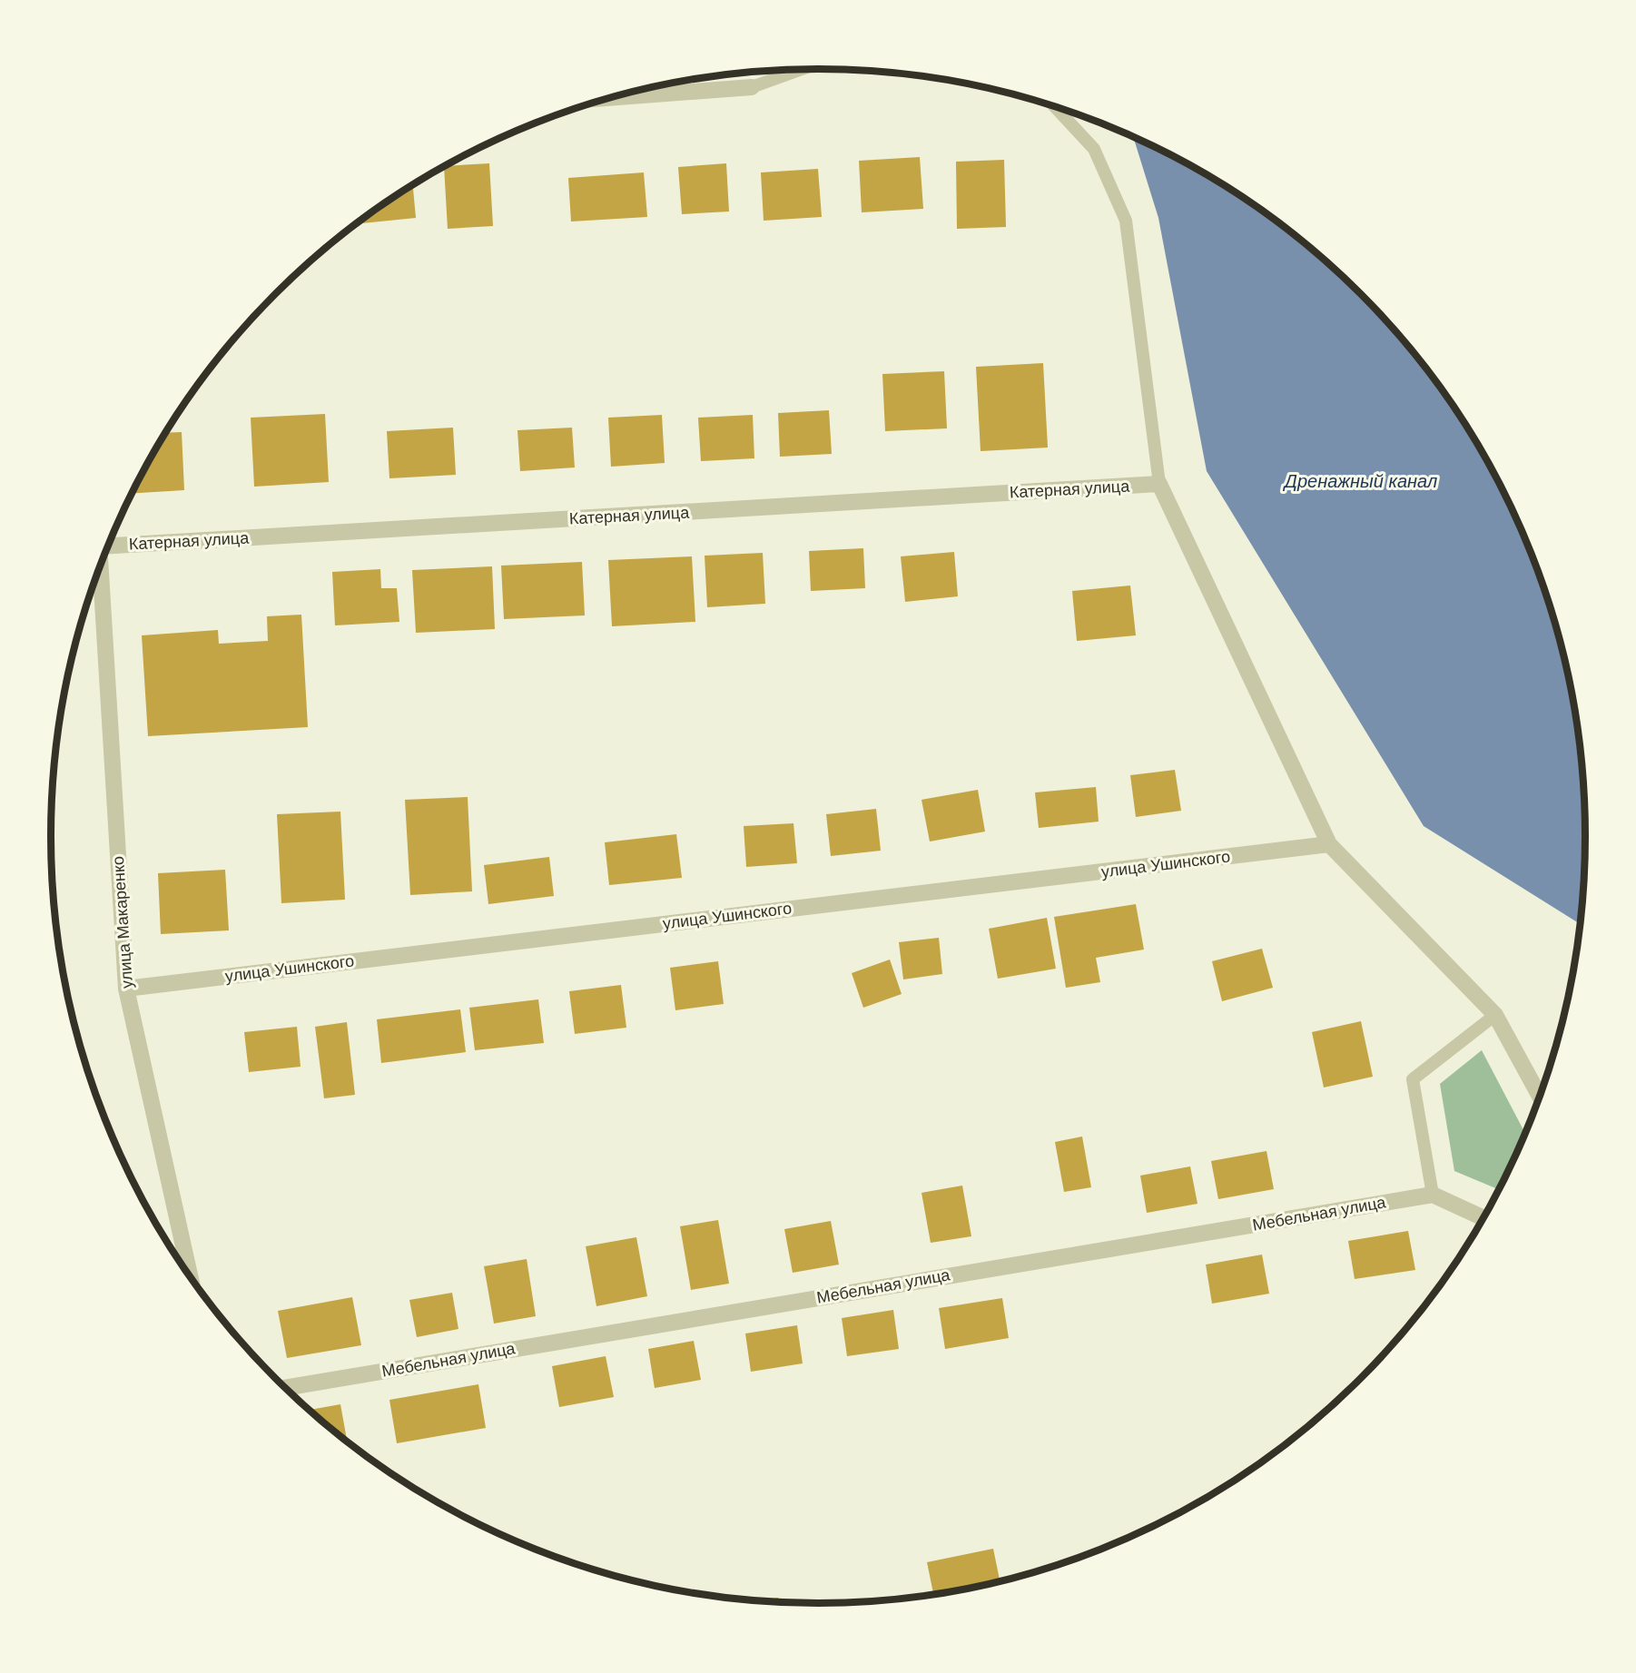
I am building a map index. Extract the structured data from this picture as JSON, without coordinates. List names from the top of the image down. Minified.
{"streets":{"street":["Катерная улица","улица Ушинского","улица Макаренко","Мебельная улица"]},"crossings":[["улица Ушинского","улица Макаренко"]],"water":["Дренажный канал"]}
